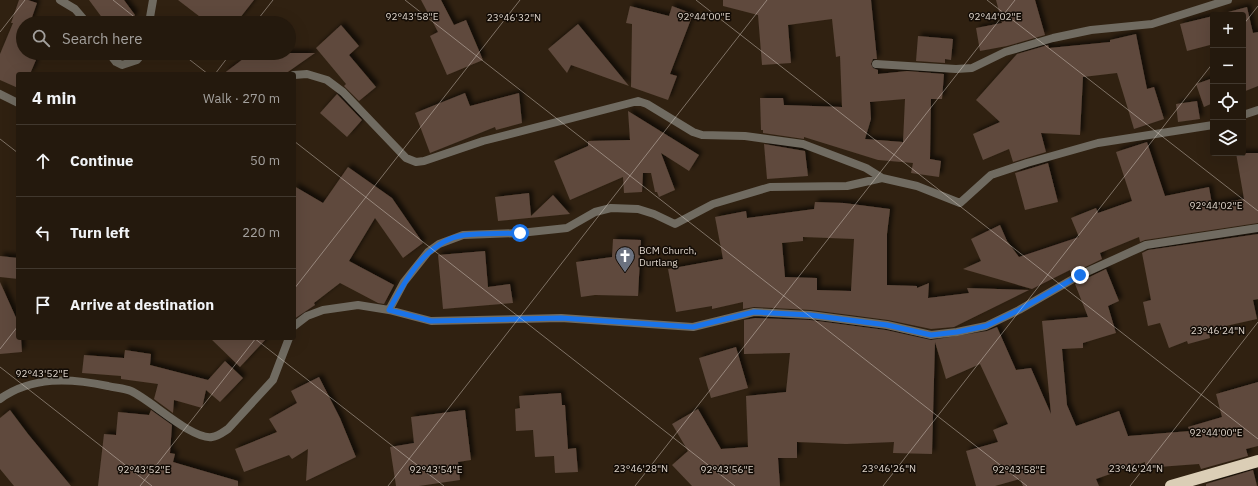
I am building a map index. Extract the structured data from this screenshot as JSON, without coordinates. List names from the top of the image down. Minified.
{"places":{"church":["BCM Church, Durtlang"]},"page":{"map_buttons":["+","−"],"search":"Search here","heading":["4 min","Walk · 270 m"],"list":[["Continue","50 m"],["Turn left","220 m"],"Arrive at destination"]},"coordinates":["92°43'58\"E","92°44'00\"E","92°44'02\"E","23°46'32\"N","23°46'24\"N","92°43'52\"E","23°46'28\"N","23°46'26\"N","92°43'54\"E","92°43'56\"E"]}
